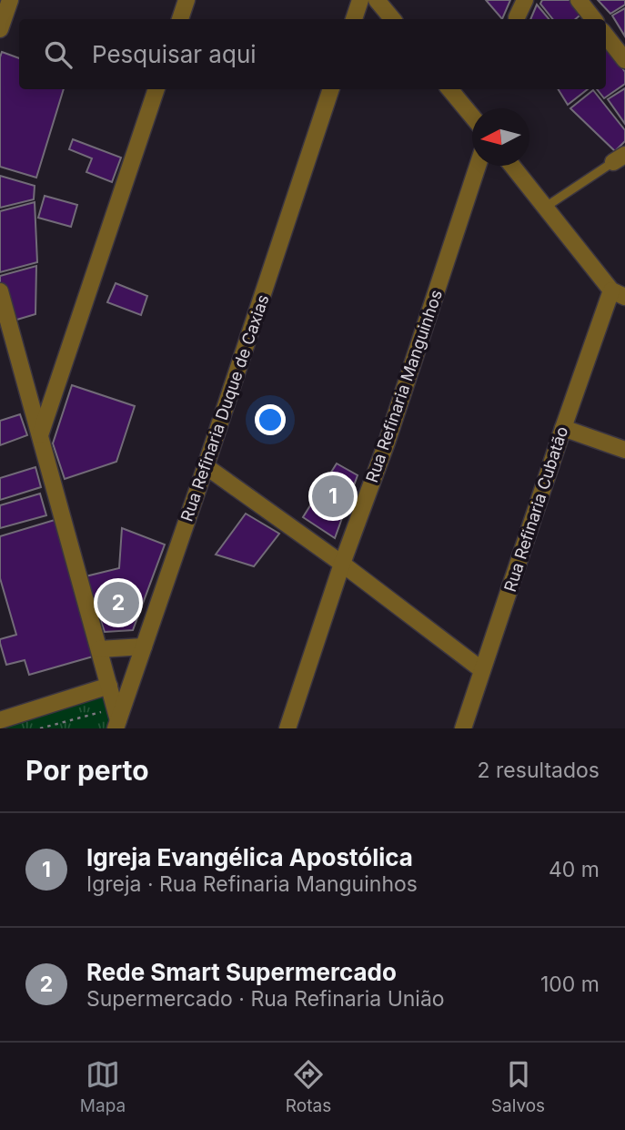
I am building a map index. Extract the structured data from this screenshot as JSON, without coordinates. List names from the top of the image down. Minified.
{"streets":{"street":["Rua Refinaria Manguinhos","Rua Refinaria Duque de Caxias","Rua Refinaria Cubatão"]},"north":"left","page":{"search":"Pesquisar aqui","pins":["1","2"],"heading":["Por perto","2 resultados"],"list":[{"mark":"1","name":"Igreja Evangélica Apostólica","note":"Igreja · Rua Refinaria Manguinhos","value":"40 m"},{"mark":"2","name":"Rede Smart Supermercado","note":"Supermercado · Rua Refinaria União","value":"100 m"}],"nav":["Mapa","Rotas","Salvos"]}}
